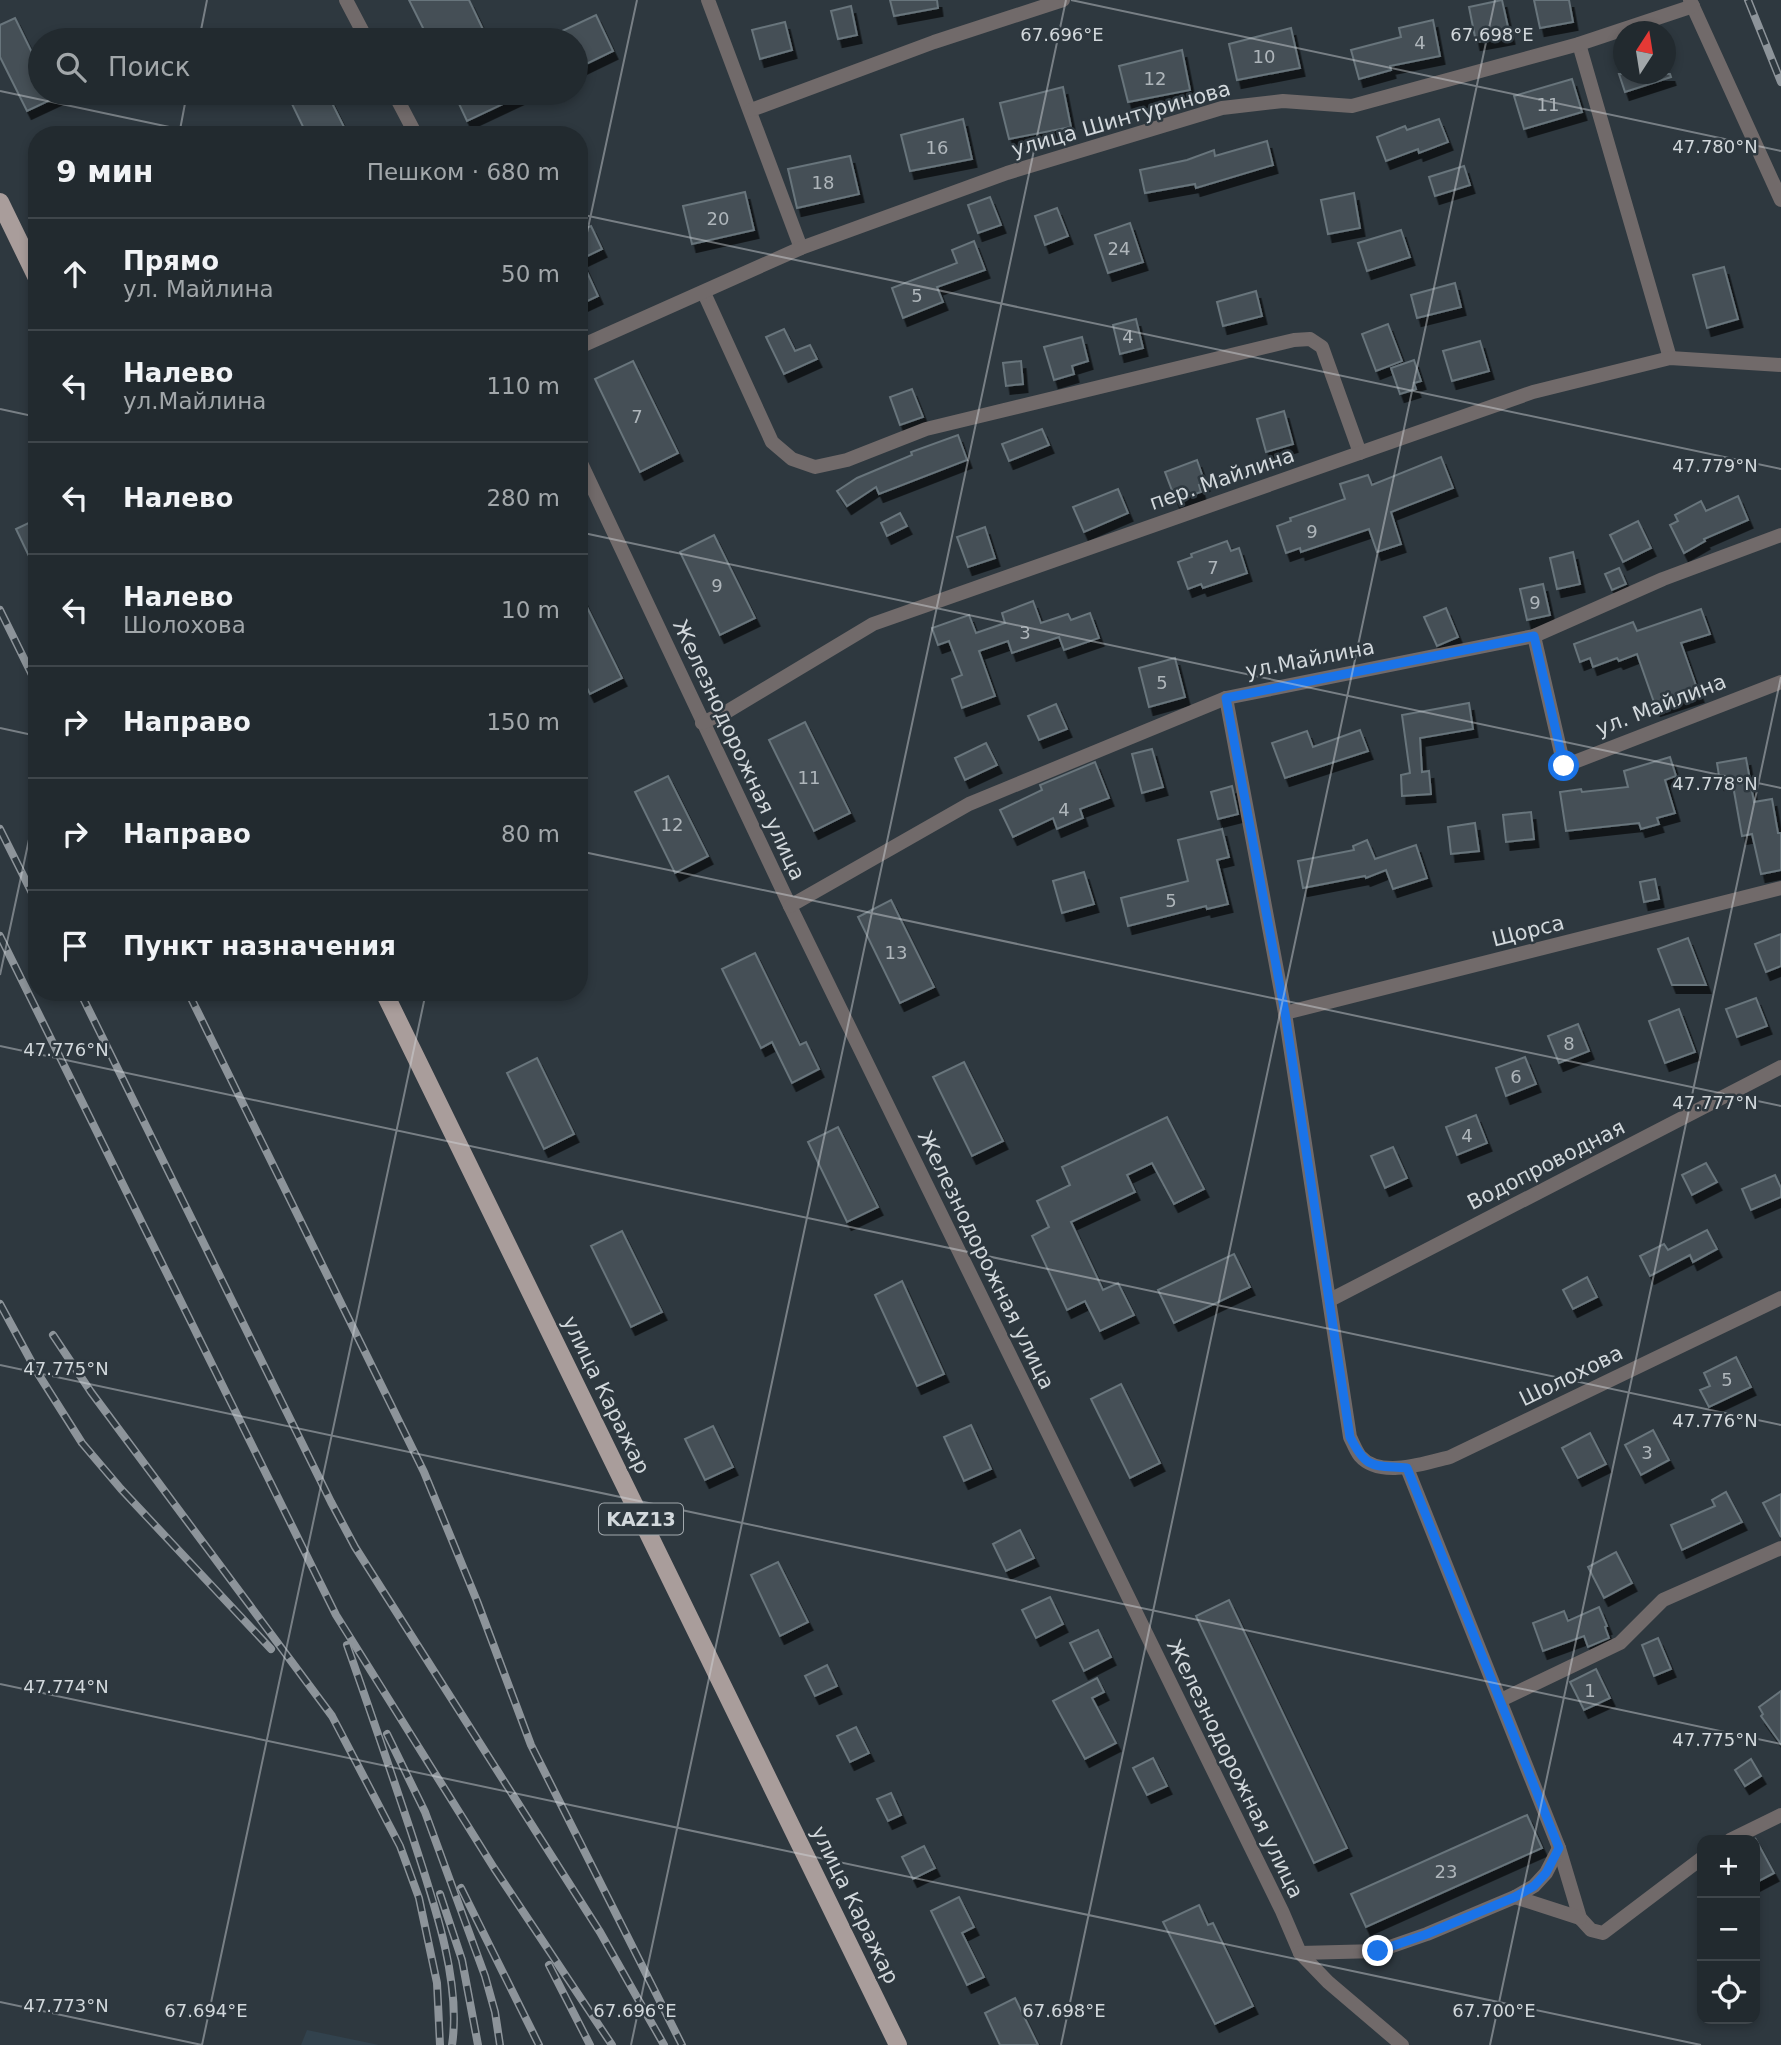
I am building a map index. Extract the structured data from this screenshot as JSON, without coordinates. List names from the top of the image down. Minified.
{"streets":{"main road":["улица Каражар","KAZ13"],"street":["улица Шинтуринова","пер. Майлина","ул.Майлина","ул. Майлина","Железнодорожная улица","Щорса","Водопроводная","Шолохова"]},"crossings":[["пер. Майлина","Железнодорожная улица"],["ул.Майлина","ул. Майлина"],["ул.Майлина","Железнодорожная улица"],["Водопроводная","Шолохова"]],"house_numbers":["4","10","12","11","16","18","20","24","5","4","7","9","7","9","9","3","5","11","4","12","5","13","8","6","4","5","3","1","23"],"north":"top","page":{"search":"Поиск","heading":["9 мин","Пешком · 680 m"],"list":[["Прямо","ул. Майлина","50 m"],["Налево","ул.Майлина","110 m"],["Налево","280 m"],["Налево","Шолохова","10 m"],["Направо","150 m"],["Направо","80 m"],"Пункт назначения"],"map_buttons":["+","−"]},"coordinates":["67.696°E","67.698°E","47.780°N","47.779°N","47.778°N","47.776°N","47.777°N","47.775°N","47.774°N","47.773°N","67.694°E","67.700°E"]}
